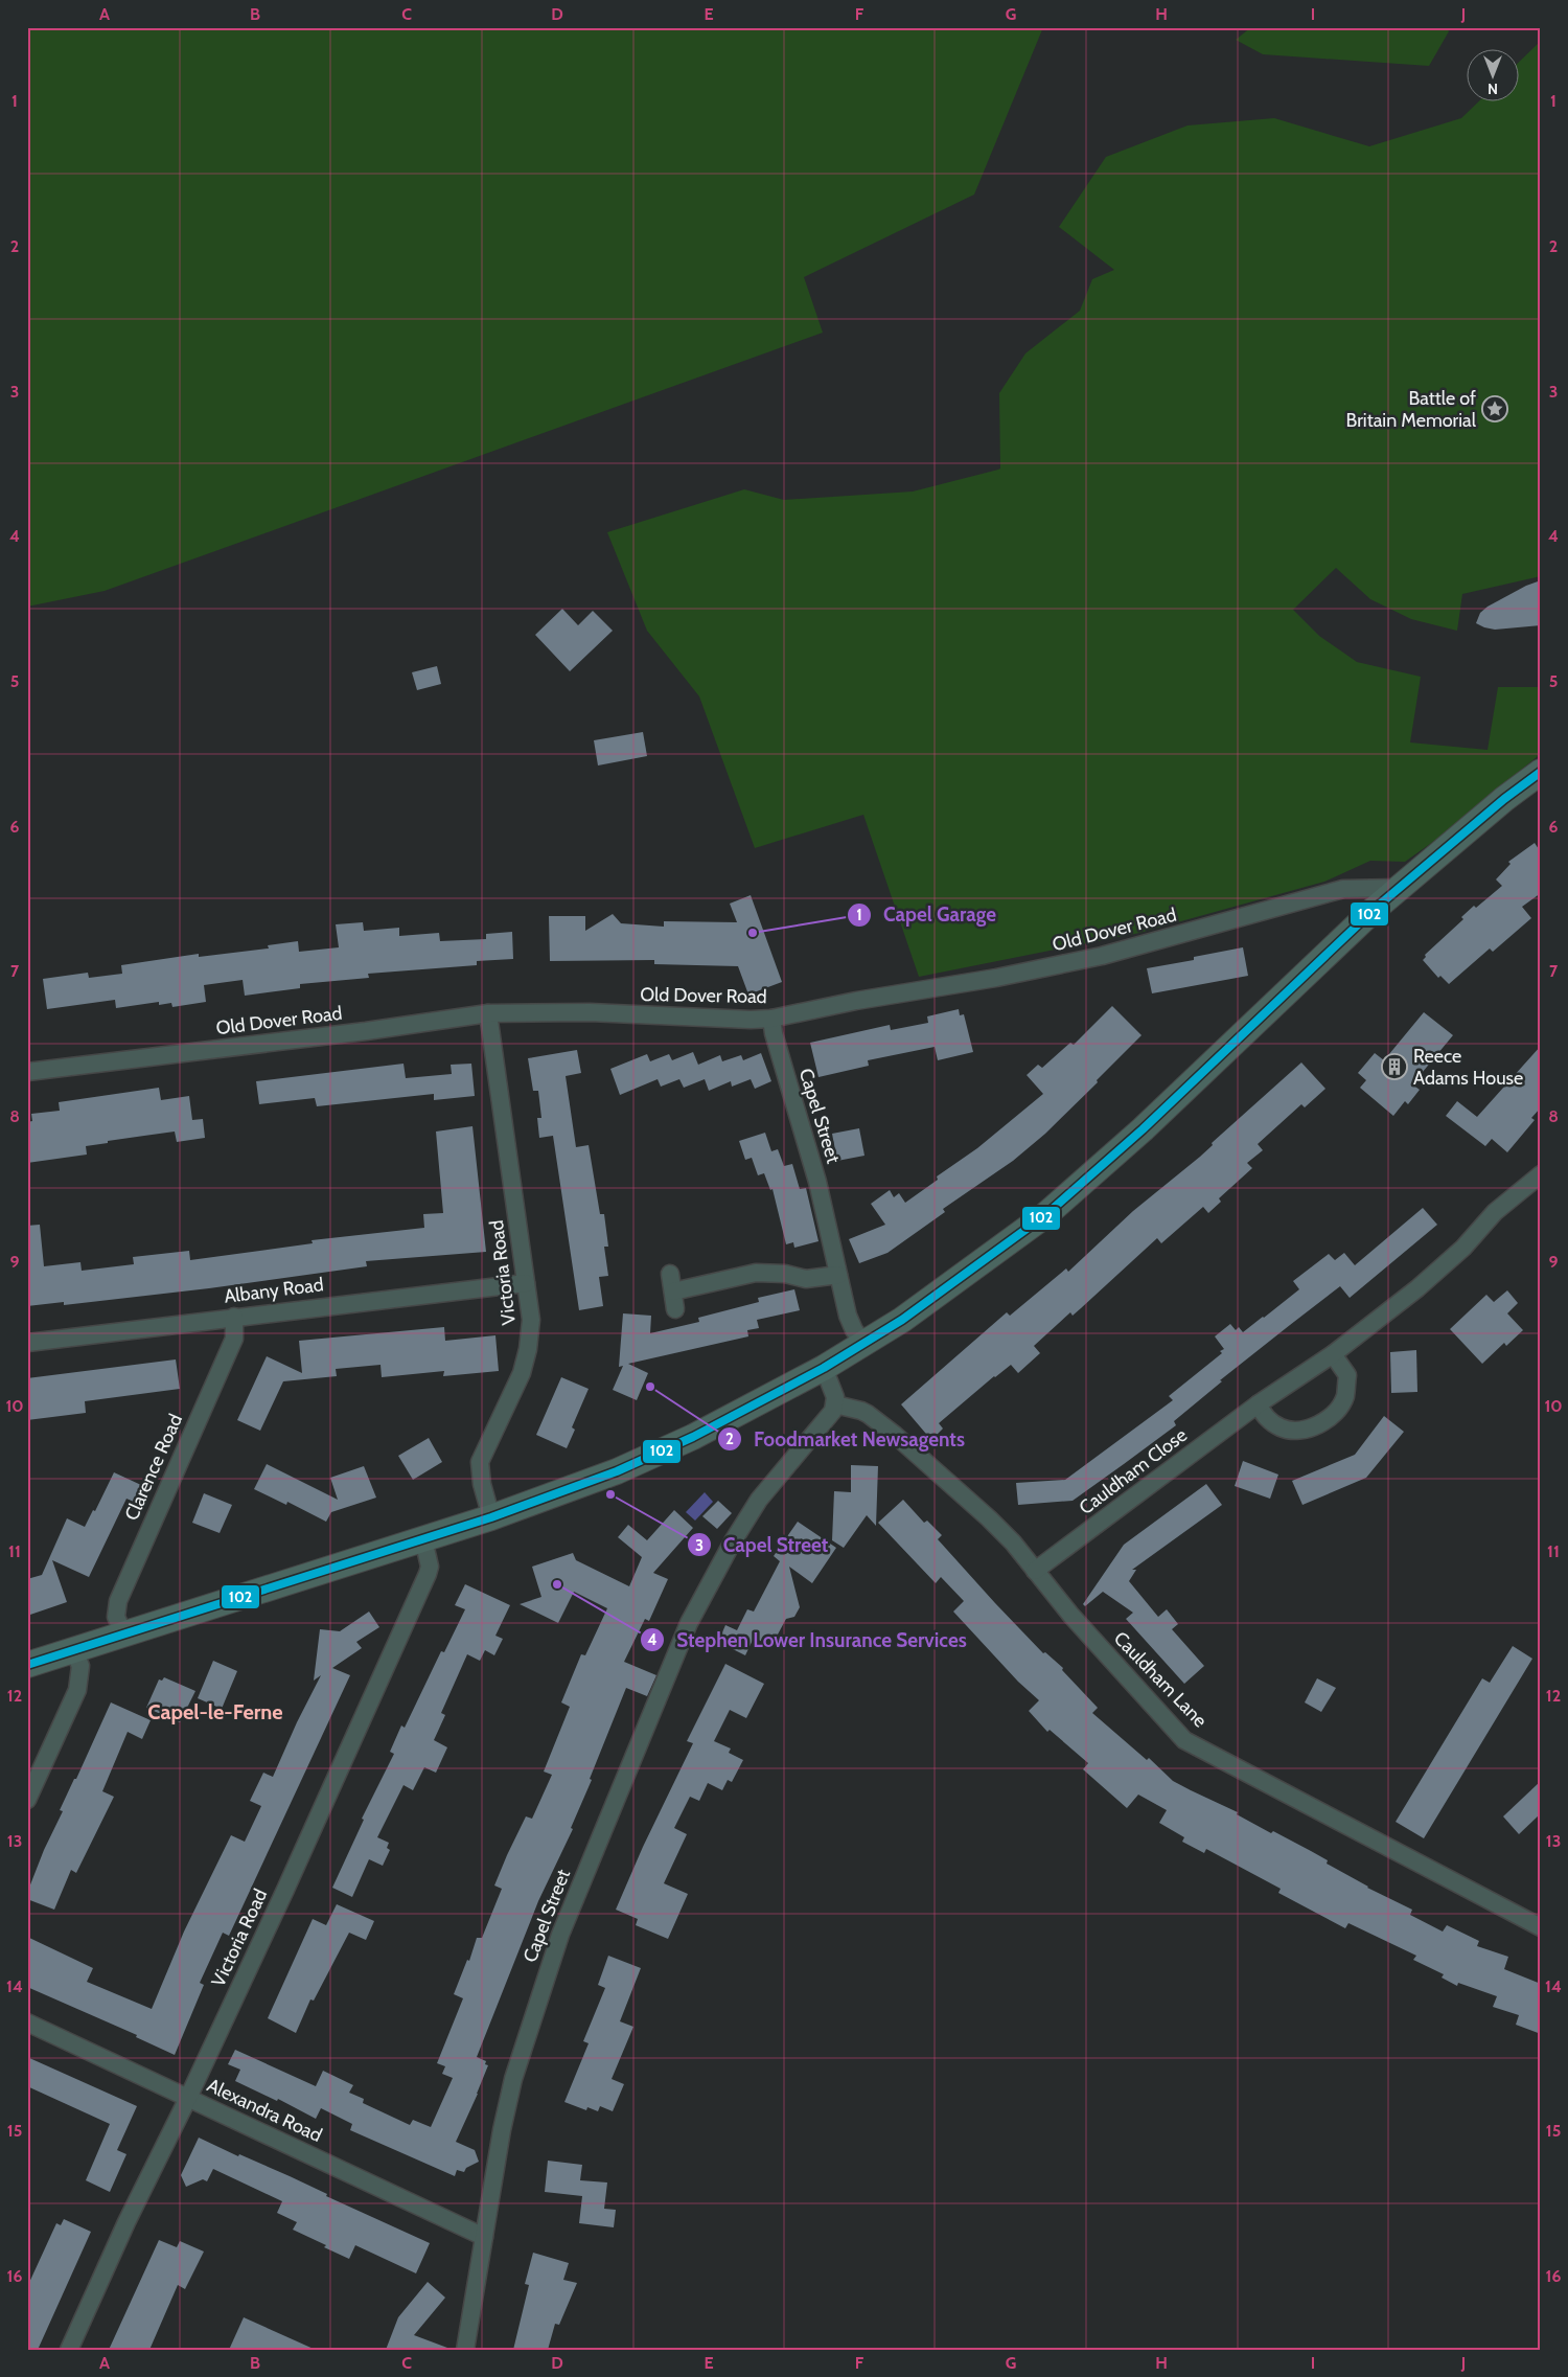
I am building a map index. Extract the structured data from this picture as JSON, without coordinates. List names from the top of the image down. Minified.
{"streets":{"street":["Old Dover Road","Capel Street","Victoria Road","Albany Road","Clarence Road","Cauldham Close","Cauldham Lane","Alexandra Road"]},"crossings":[["Old Dover Road","Capel Street"],["Old Dover Road","Victoria Road"],["Capel Street","Cauldham Lane"],["Capel Street","Alexandra Road"],["Victoria Road","Albany Road"],["Victoria Road","Alexandra Road"],["Albany Road","Clarence Road"],["Cauldham Close","Cauldham Lane"]],"districts":["Capel-le-Ferne"],"places":{"place":["Battle of Britain Memorial"],"other":["Capel Garage","Foodmarket Newsagents","Capel Street","Stephen Lower Insurance Services"],"building":["Reece Adams House"]},"lines":["transit line 102"],"north":"bottom","grid":{"columns":["A","B","C","D","E","F","G","H","I","J"],"rows":["1","2","3","4","5","6","7","8","9","10","11","12","13","14","15","16"]}}
